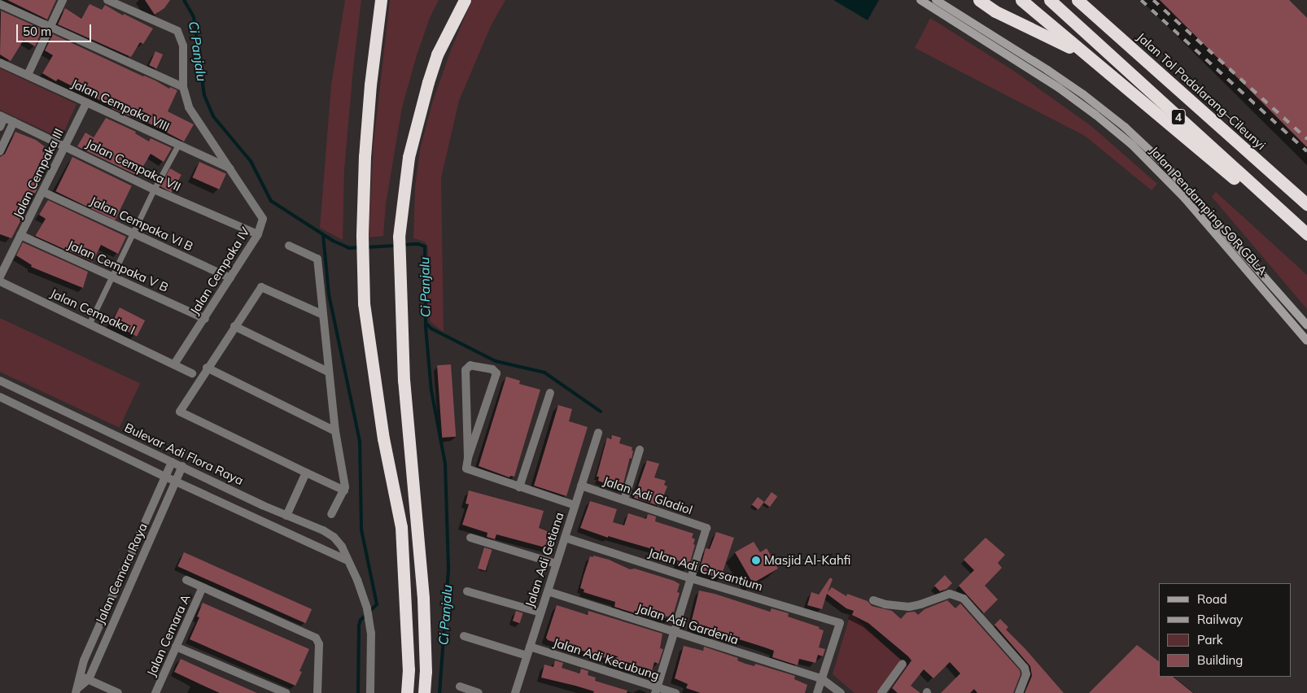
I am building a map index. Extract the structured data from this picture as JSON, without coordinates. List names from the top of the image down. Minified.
{"streets":{"highway":["Jalan Tol Padalarang–Cileunyi","4"],"street":["Jalan Cempaka VIII","Jalan Cempaka VII","Jalan Cempaka III","Jalan Pendamping SOR GBLA","Jalan Cempaka VI B","Jalan Cempaka V B","Jalan Cempaka IV","Jalan Cempaka I","Bulevar Adi Flora Raya","Jalan Adi Gladiol","Jalan Adi Getiana","Jalan Adi Crysantium","Jalan Cemara Raya","Jalan Adi Gardenia","Jalan Cemara A","Jalan Adi Kecubung"]},"crossings":[["Jalan Cempaka VIII","Jalan Cempaka III"],["Jalan Cempaka VIII","Jalan Cempaka IV"],["Jalan Cempaka VII","Jalan Cempaka III"],["Jalan Cempaka VII","Jalan Cempaka IV"],["Jalan Cempaka III","Jalan Cempaka VI B"],["Jalan Cempaka III","Jalan Cempaka V B"],["Jalan Cempaka VI B","Jalan Cempaka IV"],["Jalan Cempaka V B","Jalan Cempaka IV"],["Jalan Cempaka IV","Jalan Cempaka I"],["Bulevar Adi Flora Raya","Jalan Cemara Raya"],["Jalan Adi Gladiol","Jalan Adi Getiana"],["Jalan Adi Gladiol","Jalan Adi Crysantium"],["Jalan Adi Getiana","Jalan Adi Crysantium"],["Jalan Adi Getiana","Jalan Adi Gardenia"],["Jalan Adi Getiana","Jalan Adi Kecubung"],["Jalan Adi Crysantium","Jalan Adi Gardenia"]],"water":["Ci Panjalu"],"places":["Masjid Al-Kahfi"],"legend":["Road","Railway","Park","Building"],"scale_bar":"50 m"}
